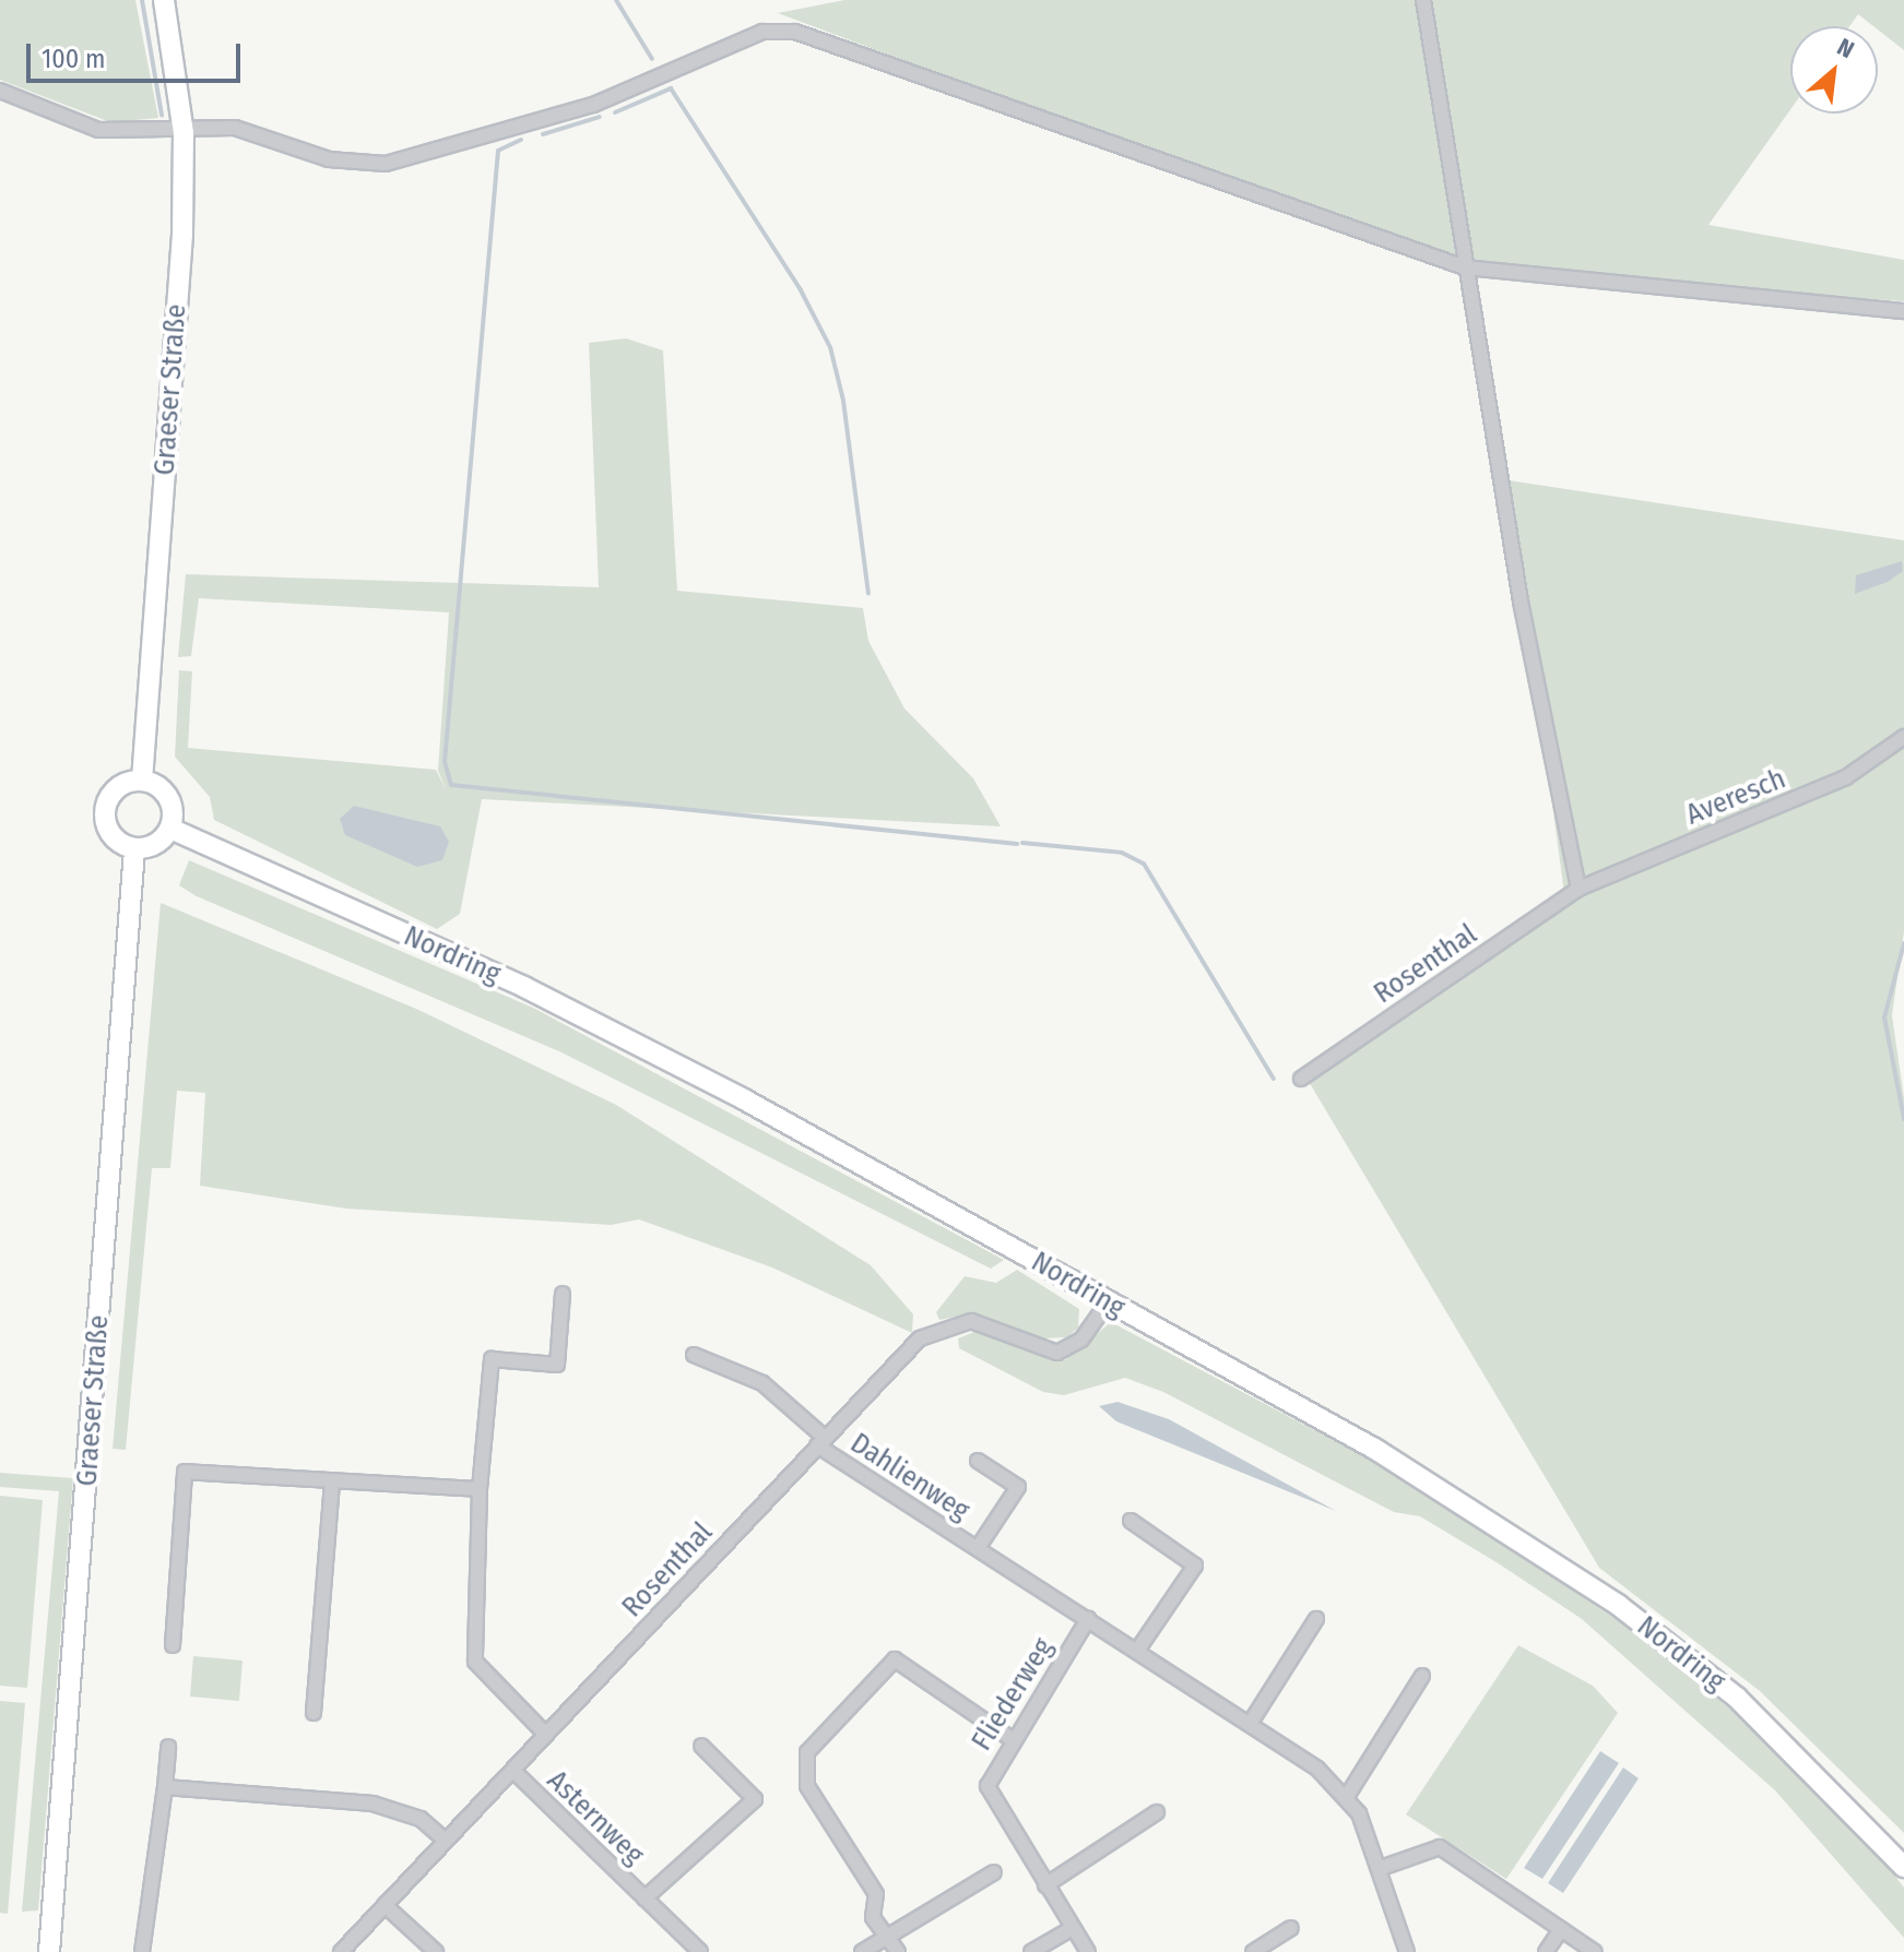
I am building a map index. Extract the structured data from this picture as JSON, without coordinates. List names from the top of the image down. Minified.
{"streets":{"main road":["Graeser Straße","Nordring"],"street":["Averesch","Rosenthal","Dahlienweg","Fliederweg","Asternweg"]},"crossings":[["Graeser Straße","Nordring"],["Averesch","Rosenthal"],["Nordring","Rosenthal"],["Rosenthal","Dahlienweg"],["Rosenthal","Asternweg"],["Dahlienweg","Fliederweg"]],"scale_bar":"100 m","north":"top right"}
